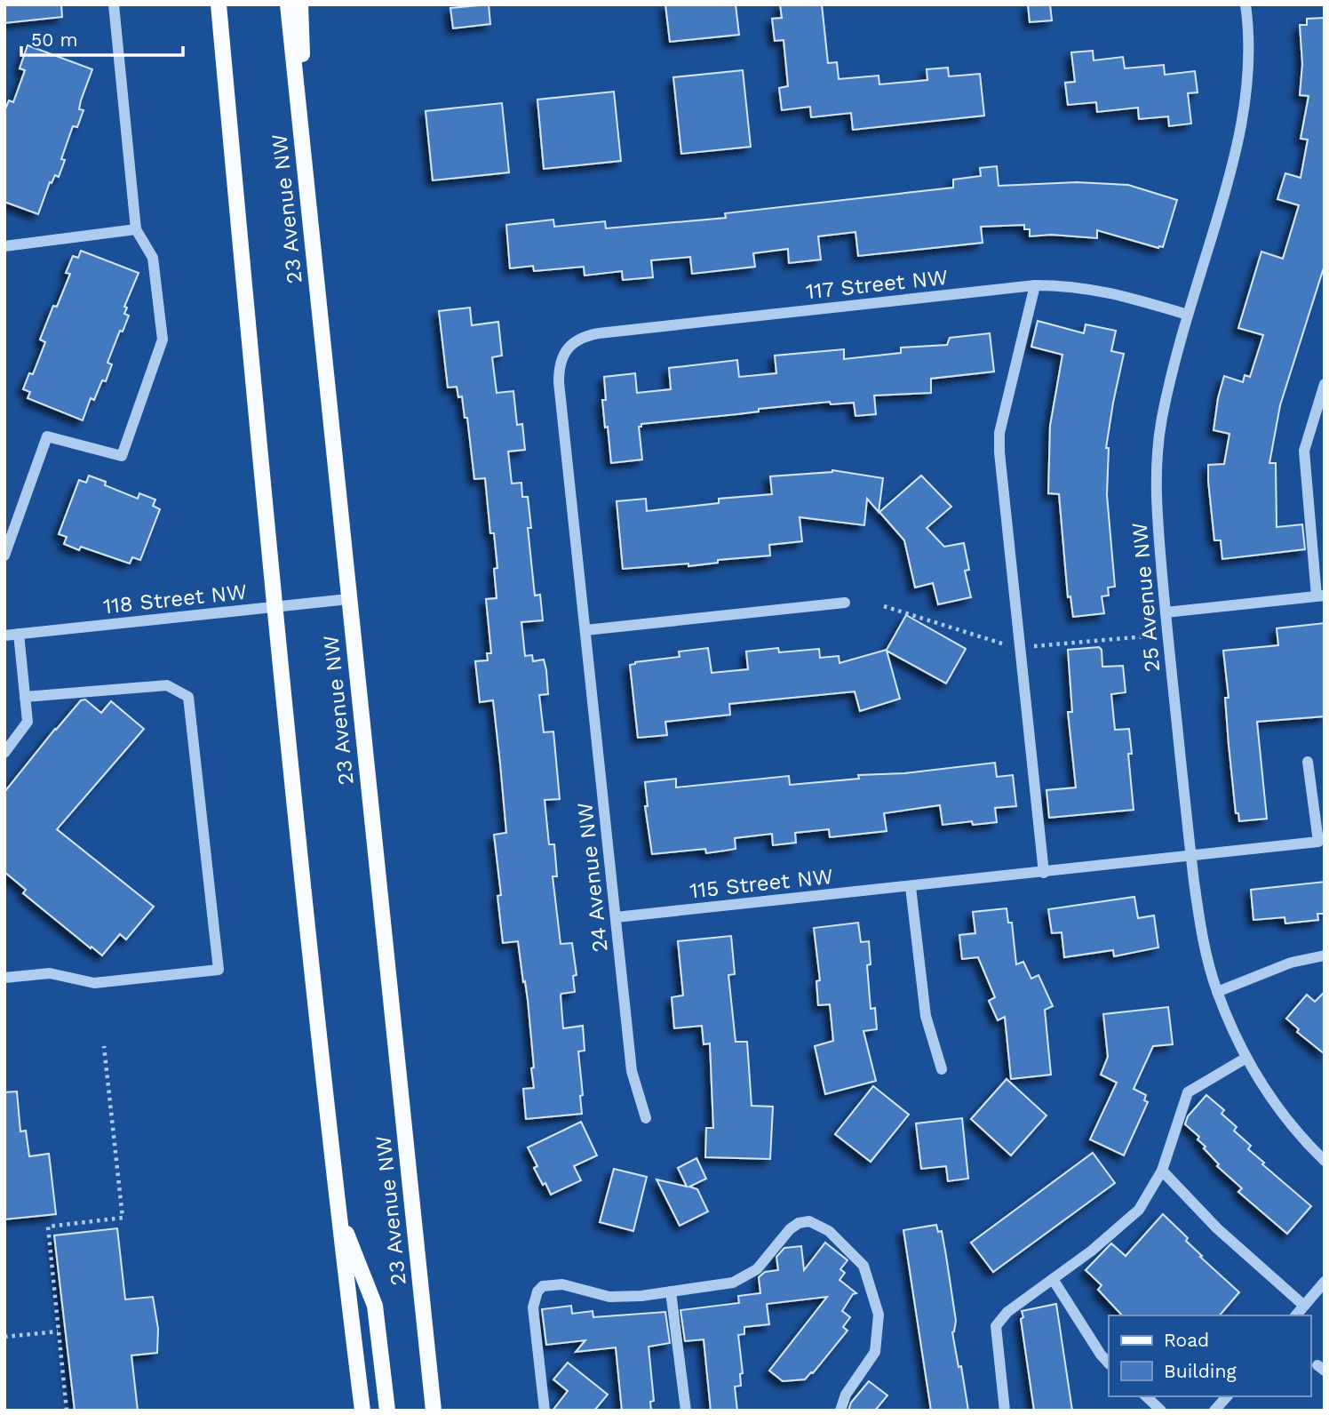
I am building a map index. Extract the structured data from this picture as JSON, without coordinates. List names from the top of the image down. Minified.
{"streets":{"main road":["23 Avenue NW"],"street":["117 Street NW","25 Avenue NW","118 Street NW","24 Avenue NW","115 Street NW"]},"crossings":[["23 Avenue NW","118 Street NW"],["117 Street NW","25 Avenue NW"],["117 Street NW","24 Avenue NW"],["25 Avenue NW","115 Street NW"],["24 Avenue NW","115 Street NW"]],"legend":["Road","Building"],"scale_bar":"50 m"}
